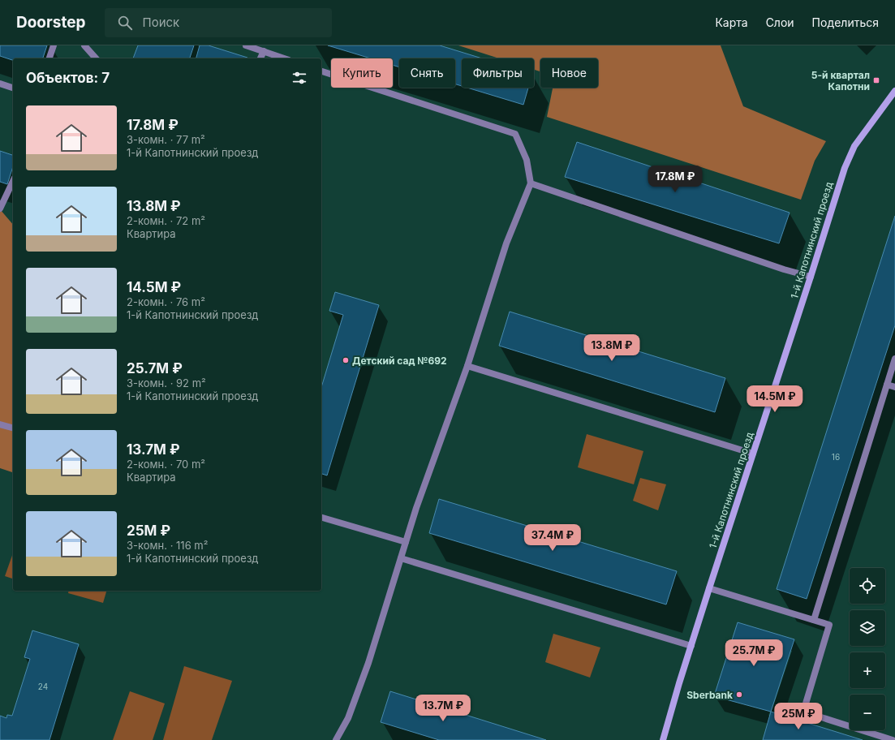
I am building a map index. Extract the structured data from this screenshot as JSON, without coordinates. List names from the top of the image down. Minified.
{"streets":{"street":["1-й Капотнинский проезд"]},"places":{"transit":["5-й квартал Капотни"],"other":["Детский сад №692","Sberbank"]},"house_numbers":["16","24"],"page":{"header":"Doorstep","search":"Поиск","nav":["Карта","Слои","Поделиться"],"chip":["Купить","Снять","Фильтры","Новое"],"heading":"Объектов: 7","list":[{"name":"17.8M ₽","note":"3-комн. · 77 m² · 1-й Капотнинский проезд"},{"name":"13.8M ₽","note":"2-комн. · 72 m² · Квартира"},{"name":"14.5M ₽","note":"2-комн. · 76 m² · 1-й Капотнинский проезд"},{"name":"25.7M ₽","note":"3-комн. · 92 m² · 1-й Капотнинский проезд"},{"name":"13.7M ₽","note":"2-комн. · 70 m² · Квартира"},{"name":"25M ₽","note":"3-комн. · 116 m² · 1-й Капотнинский проезд"}],"price":["17.8M ₽","13.8M ₽","14.5M ₽","37.4M ₽","25.7M ₽","13.7M ₽","25M ₽"],"map_buttons":["+","−"]}}
